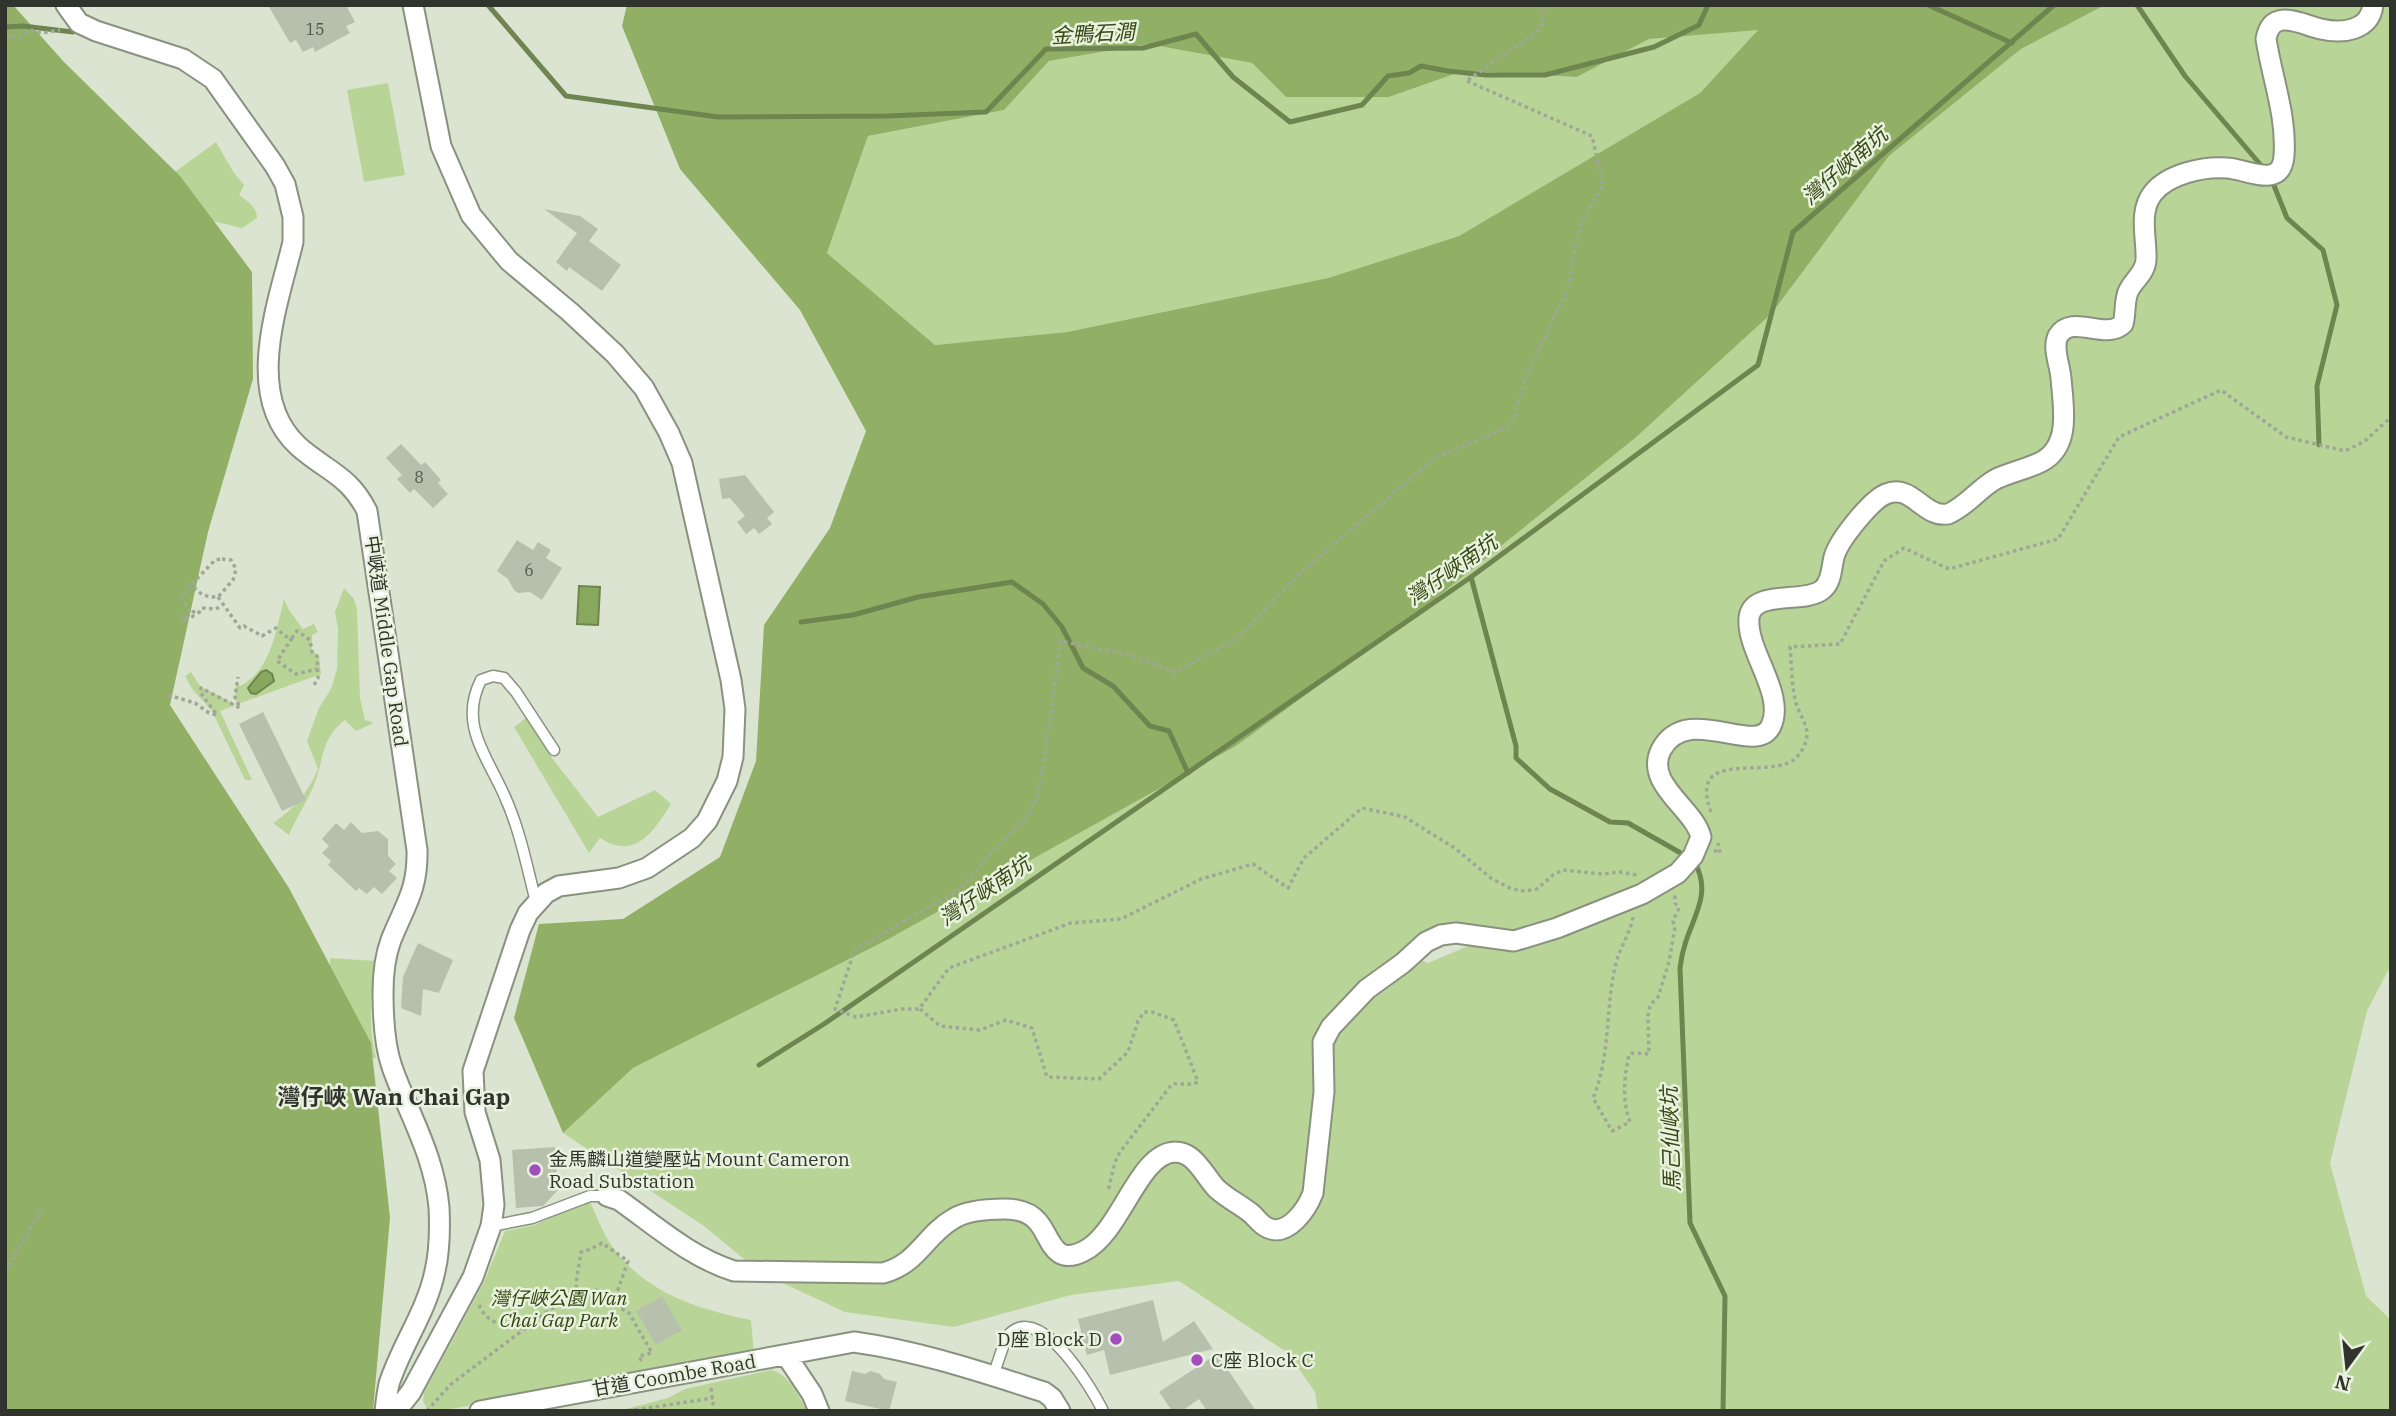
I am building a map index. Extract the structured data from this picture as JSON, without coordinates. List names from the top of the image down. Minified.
{"streets":{"street":["中峽道 Middle Gap Road","甘道 Coombe Road"]},"districts":["灣仔峽 Wan Chai Gap"],"water":["金鴨石澗","灣仔峽南坑","馬己仙峽坑"],"parks":["灣仔峽公園 Wan Chai Gap Park"],"places":["金馬麟山道變壓站 Mount Cameron Road Substation","D座 Block D","C座 Block C"],"house_numbers":["15","8","6"],"north":"bottom"}
